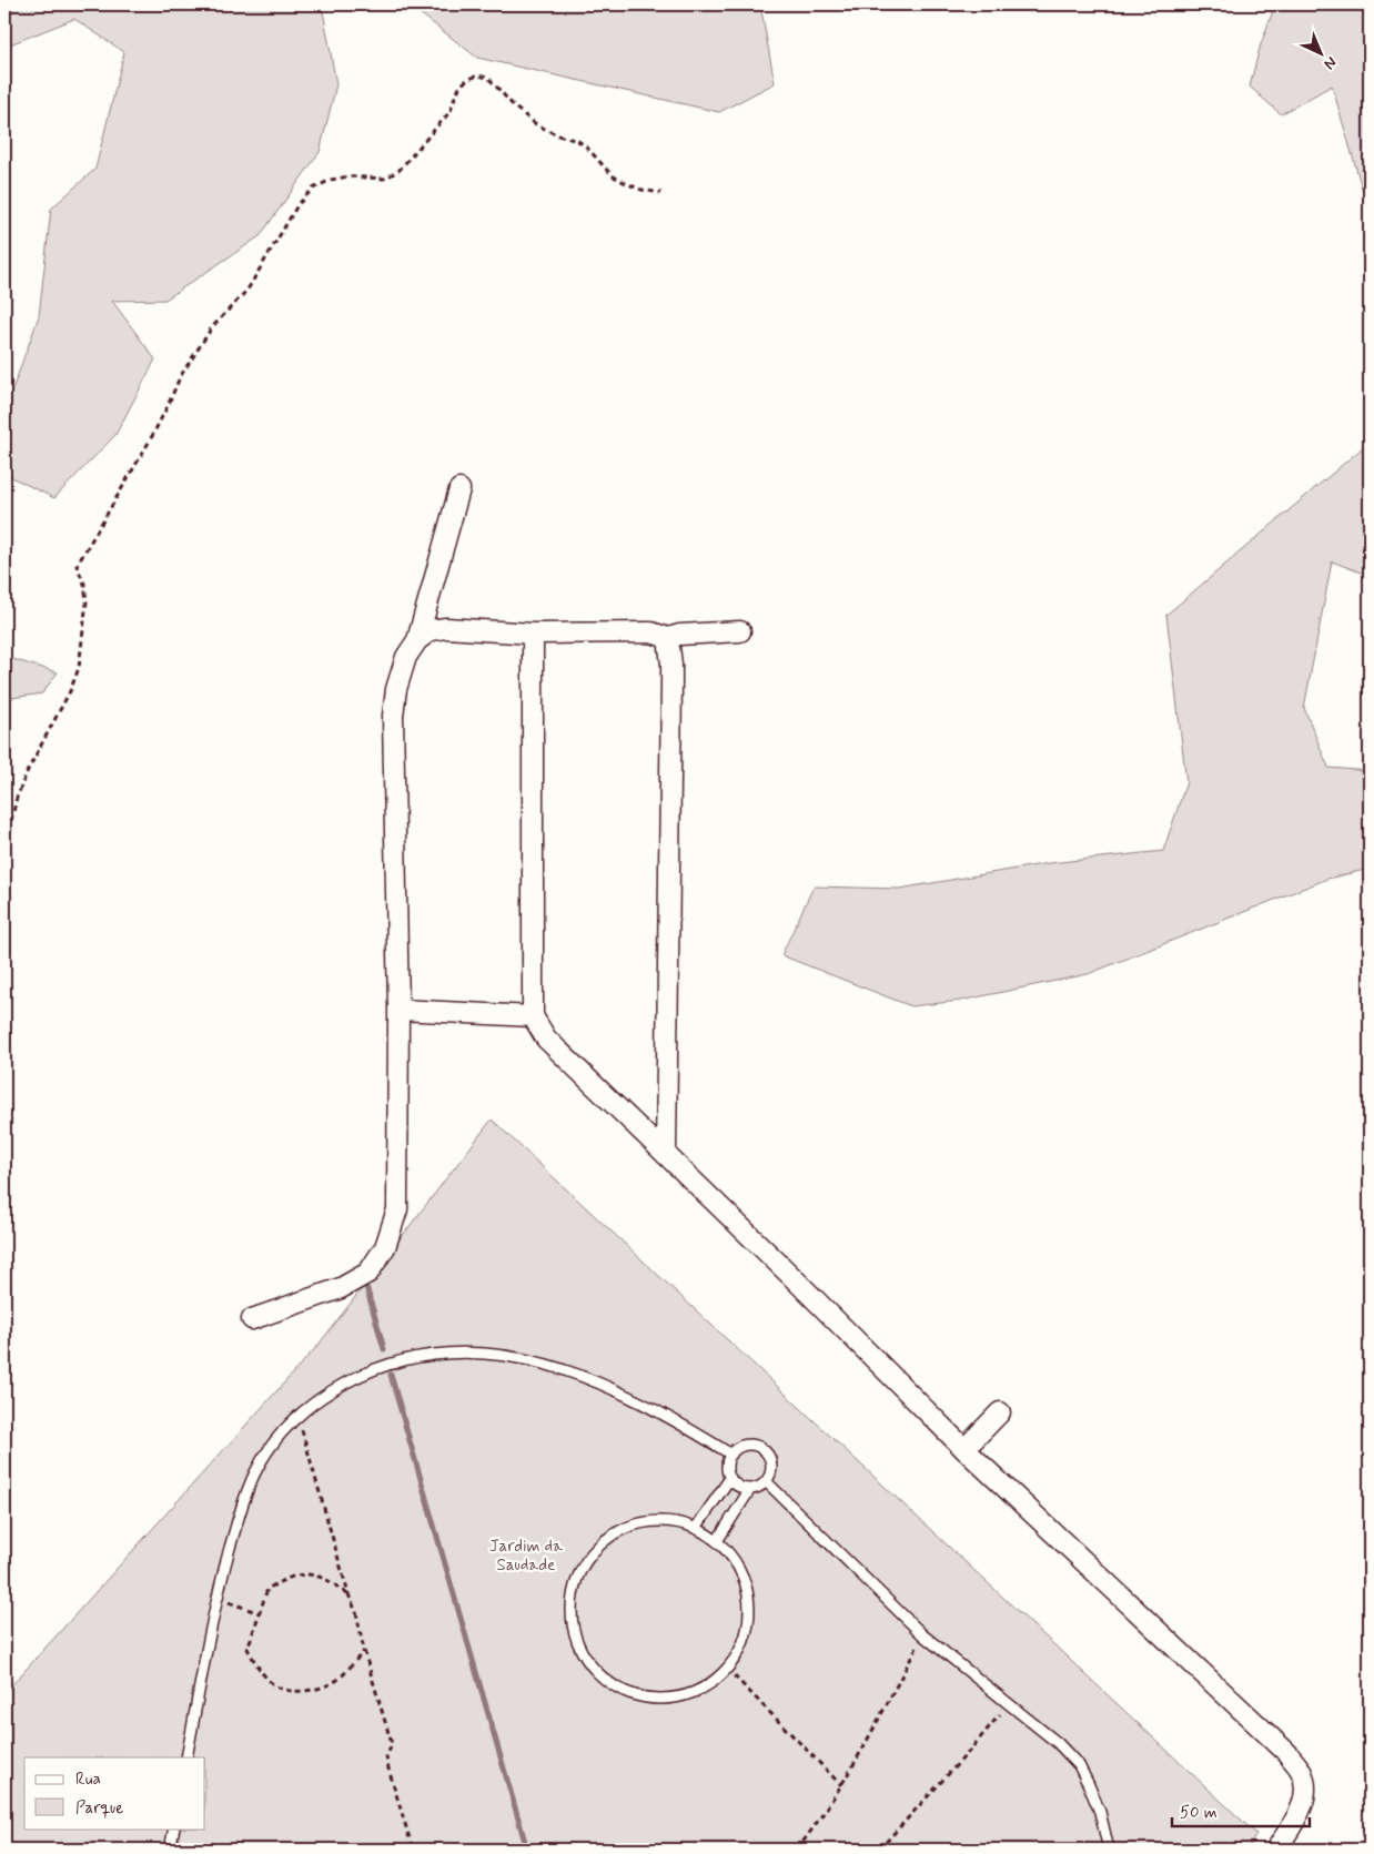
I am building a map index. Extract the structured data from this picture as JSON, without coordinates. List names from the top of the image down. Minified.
{"parks":["Jardim da Saudade"],"legend":["Rua","Parque"],"scale_bar":"50 m","north":"bottom right"}
